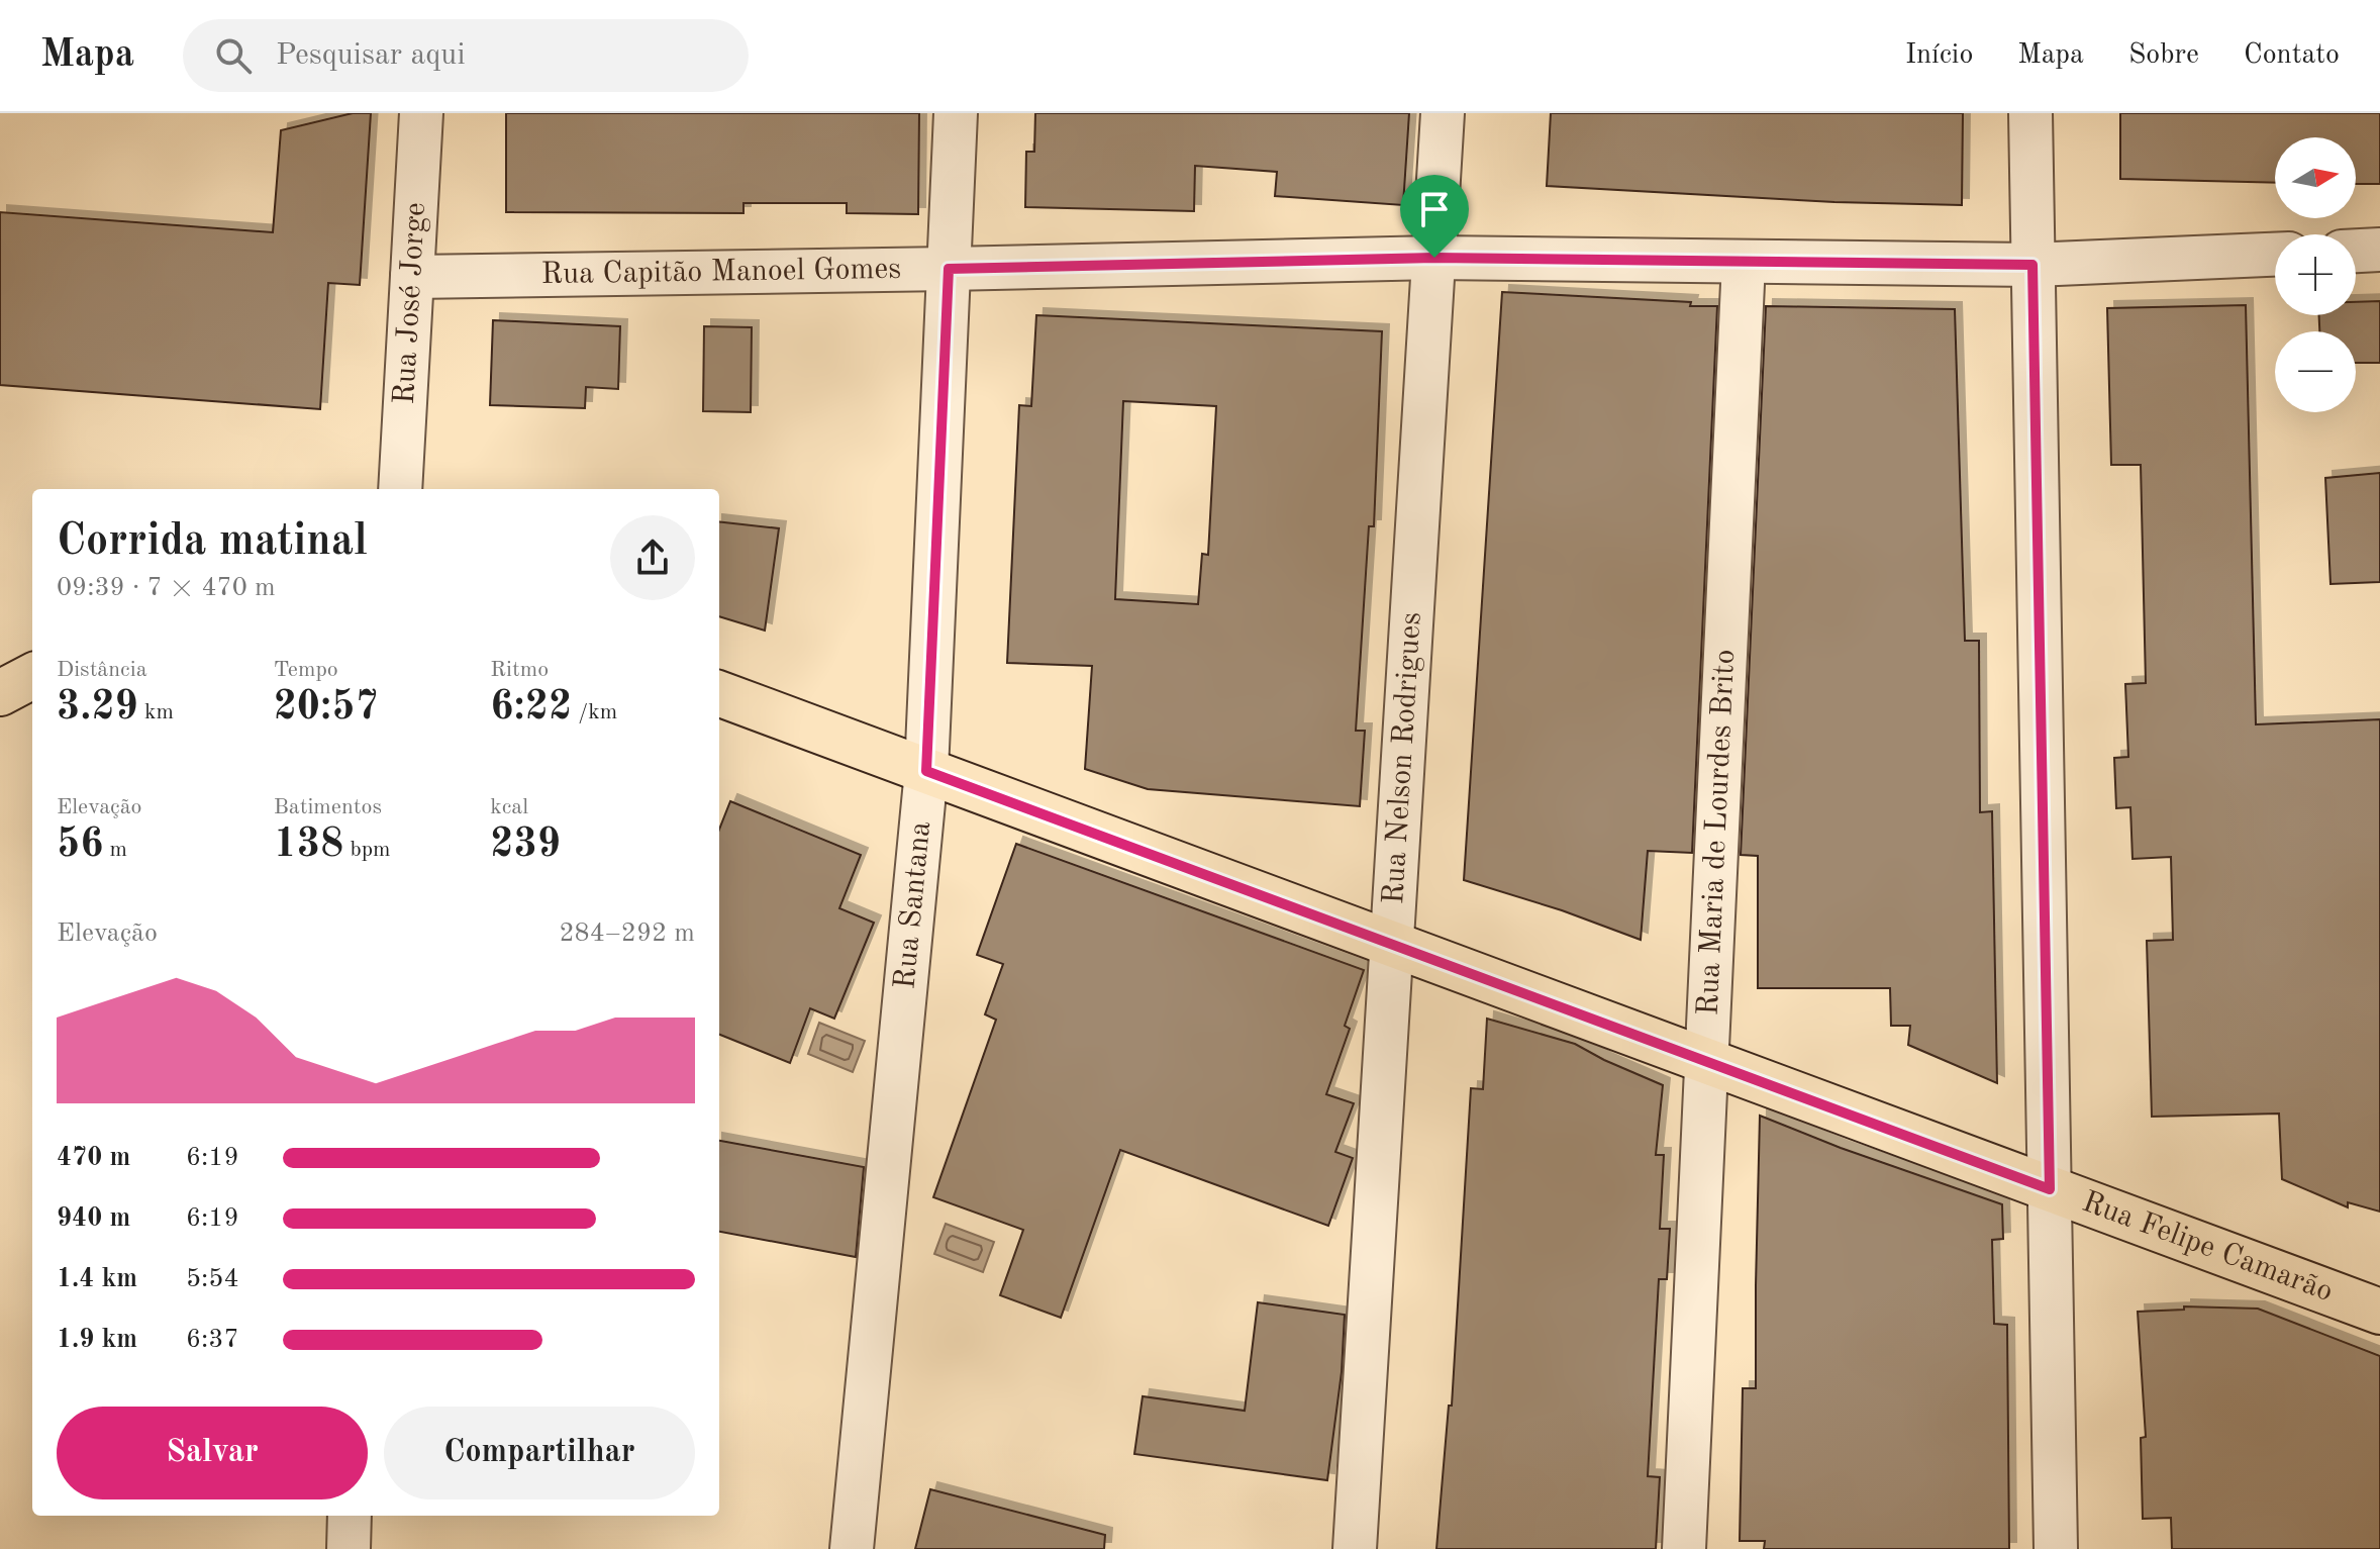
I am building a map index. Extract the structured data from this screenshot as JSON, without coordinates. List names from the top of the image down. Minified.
{"streets":{"main road":["Rua Felipe Camarão"],"street":["Rua Capitão Manoel Gomes","Rua José Jorge","Rua Nelson Rodrigues","Rua Maria de Lourdes Brito","Rua Santana"]},"crossings":[["Rua Capitão Manoel Gomes","Rua José Jorge"],["Rua Capitão Manoel Gomes","Rua Nelson Rodrigues"],["Rua Capitão Manoel Gomes","Rua Maria de Lourdes Brito"],["Rua Capitão Manoel Gomes","Rua Santana"],["Rua Nelson Rodrigues","Rua Felipe Camarão"],["Rua Maria de Lourdes Brito","Rua Felipe Camarão"],["Rua Santana","Rua Felipe Camarão"]],"north":"right","page":{"header":"Mapa","search":"Pesquisar aqui","nav":["Início","Mapa","Sobre","Contato"],"map_buttons":["+","−"],"heading":["Corrida matinal","09:39 · 7 × 470 m"],"stats":[["Distância","3.29 km"],["Tempo","20:57"],["Ritmo","6:22 /km"],["Elevação","56 m"],["Batimentos","138 bpm"],["kcal","239"]],"chart":["Elevação","284–292 m"],"list":[{"name":"470 m","note":"6:19"},{"name":"940 m","note":"6:19"},{"name":"1.4 km","note":"5:54"},{"name":"1.9 km","note":"6:37"}],"buttons":["Salvar","Compartilhar"]}}
